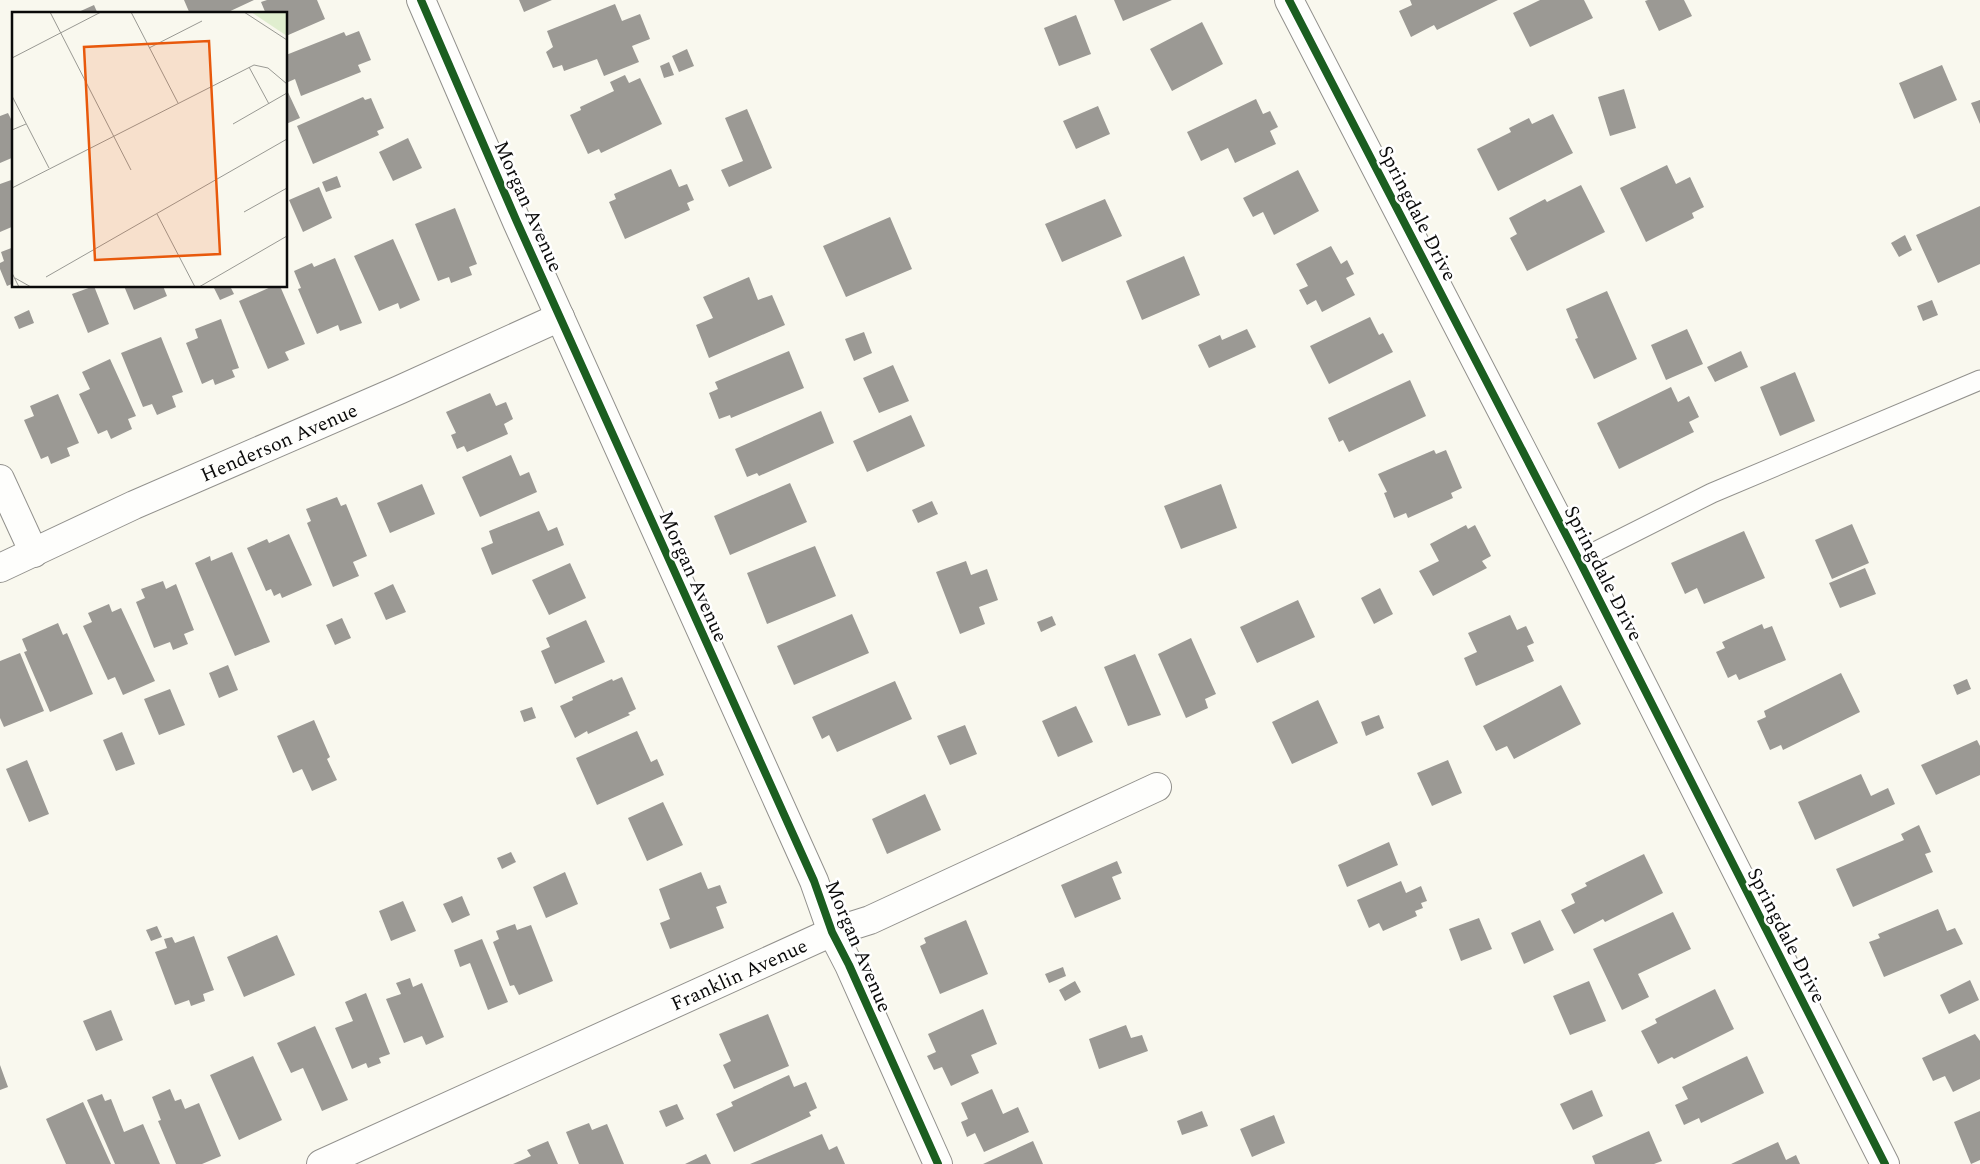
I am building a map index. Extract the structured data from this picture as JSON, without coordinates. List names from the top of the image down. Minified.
{"streets":{"street":["Morgan Avenue","Springdale Drive","Henderson Avenue","Franklin Avenue"]},"crossings":[["Morgan Avenue","Henderson Avenue"],["Morgan Avenue","Franklin Avenue"]]}
